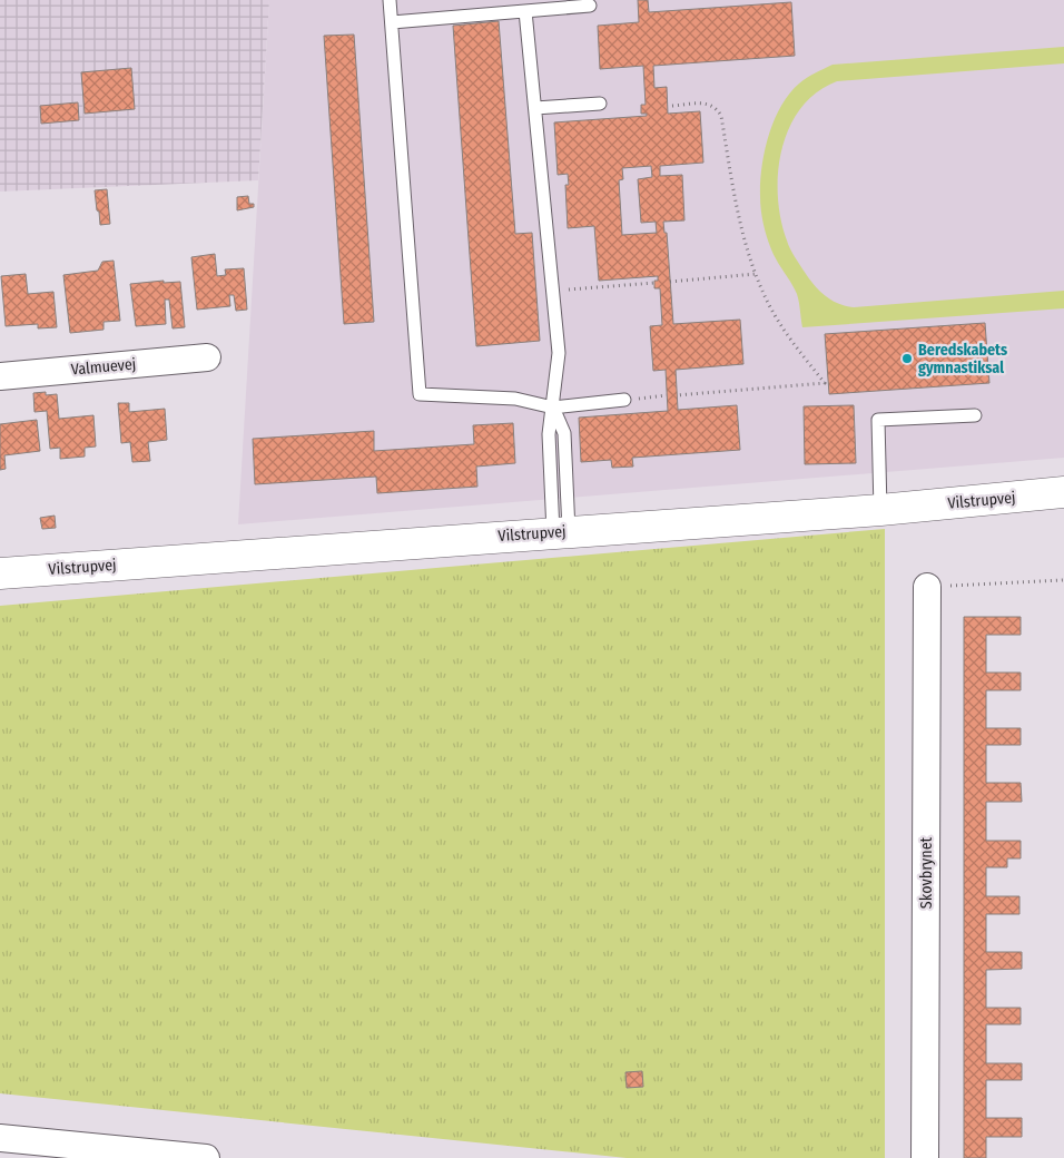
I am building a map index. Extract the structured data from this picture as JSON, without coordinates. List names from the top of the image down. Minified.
{"streets":{"street":["Valmuevej","Vilstrupvej","Skovbrynet"]},"places":["Beredskabets gymnastiksal"]}
